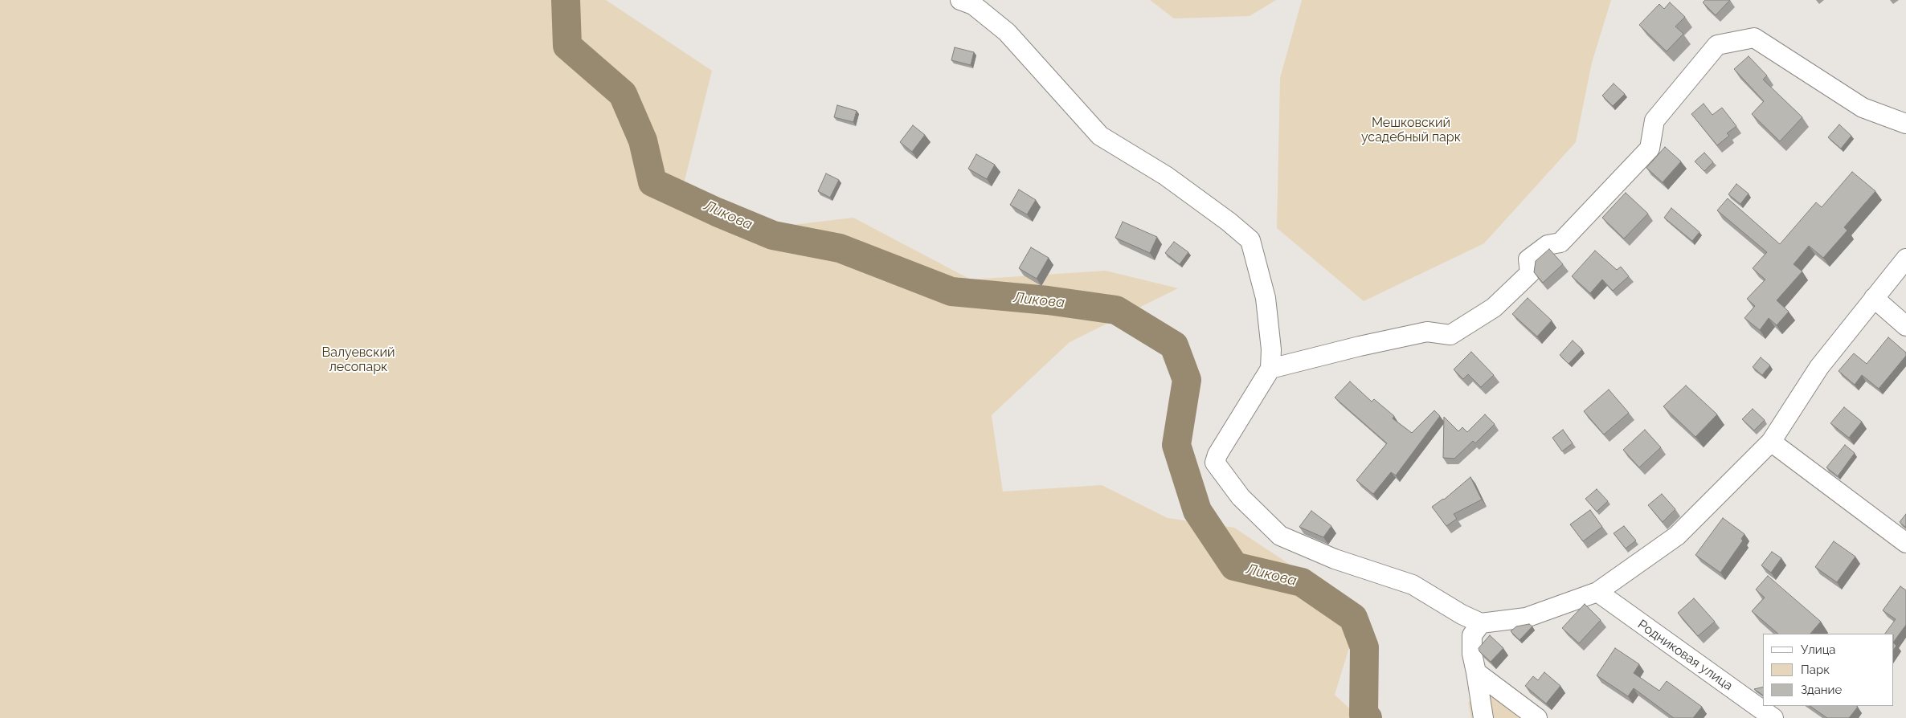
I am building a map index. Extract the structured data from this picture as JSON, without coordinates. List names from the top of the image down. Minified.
{"streets":{"street":["Родниковая улица"]},"water":["Ликова"],"parks":["Мешковский усадебный парк","Валуевский лесопарк"],"legend":["Улица","Парк","Здание"]}
